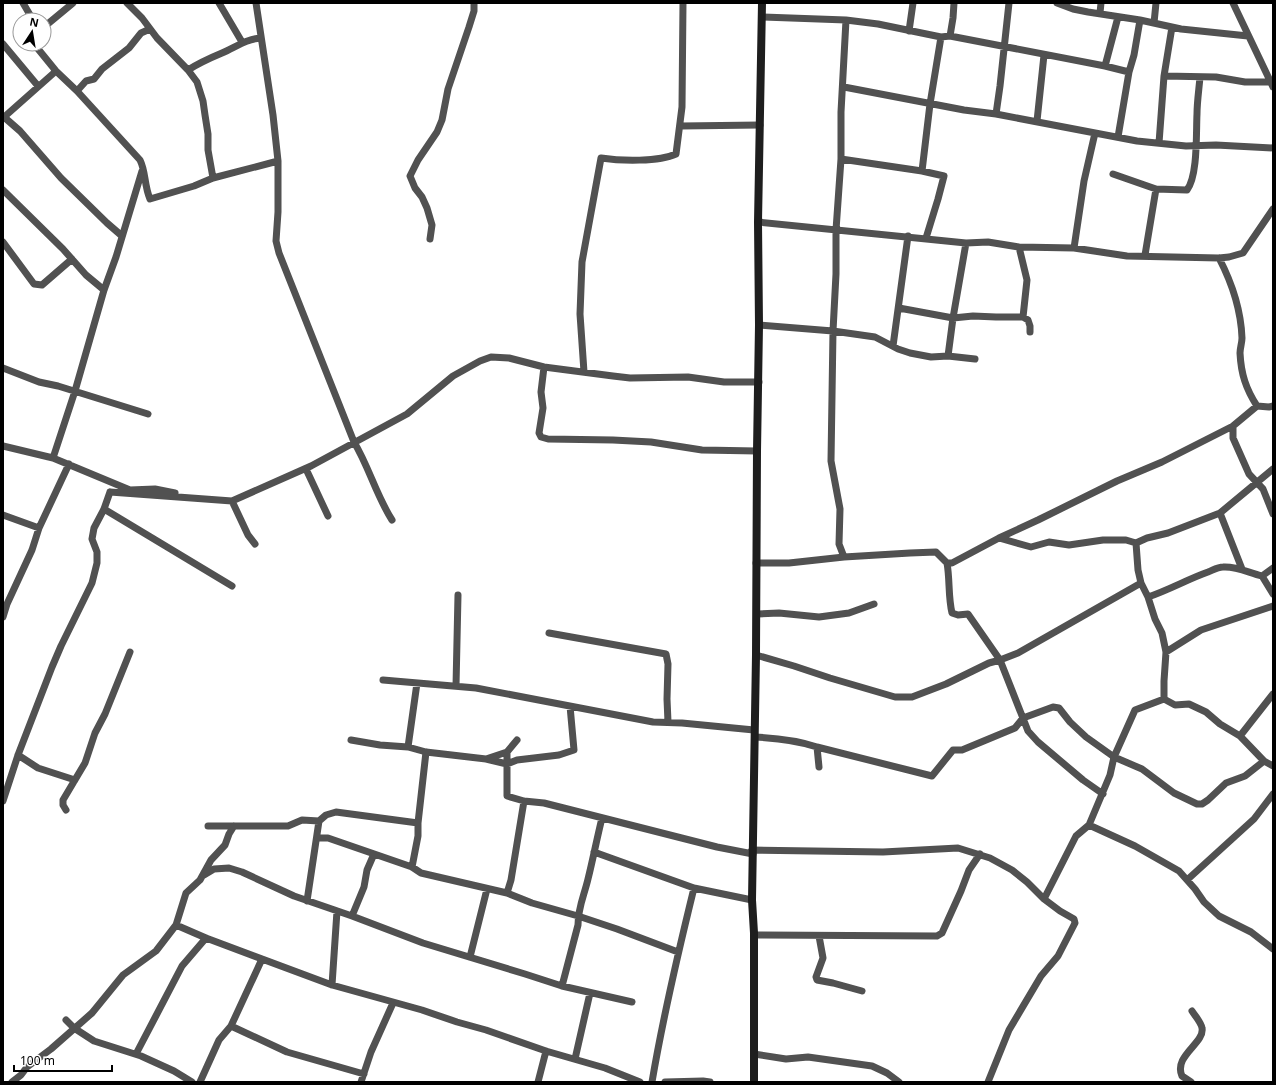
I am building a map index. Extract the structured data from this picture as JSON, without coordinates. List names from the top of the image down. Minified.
{"scale_bar":"100 m","north":"top"}
